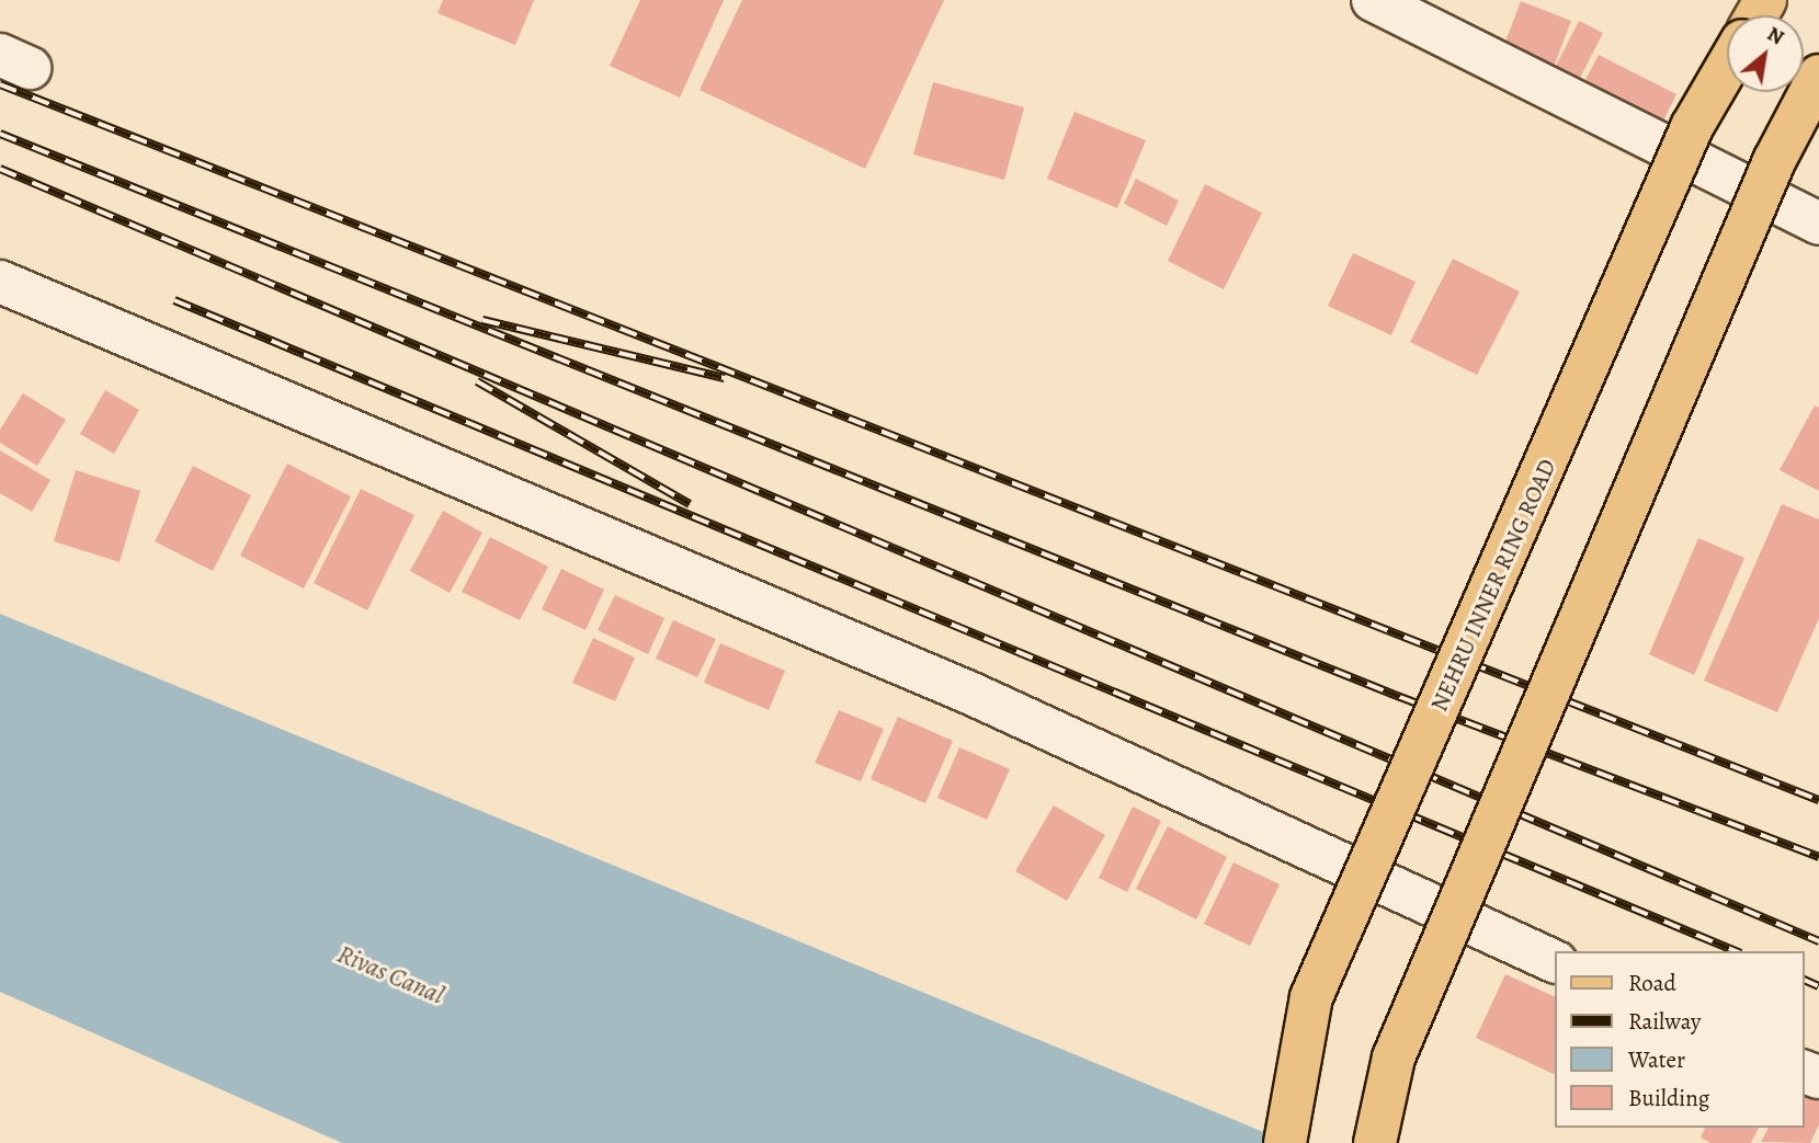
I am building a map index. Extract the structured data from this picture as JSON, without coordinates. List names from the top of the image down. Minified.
{"streets":{"main road":["NEHRU INNER RING ROAD"]},"water":["Rivas Canal"],"legend":["Road","Railway","Water","Building"],"north":"top right"}
